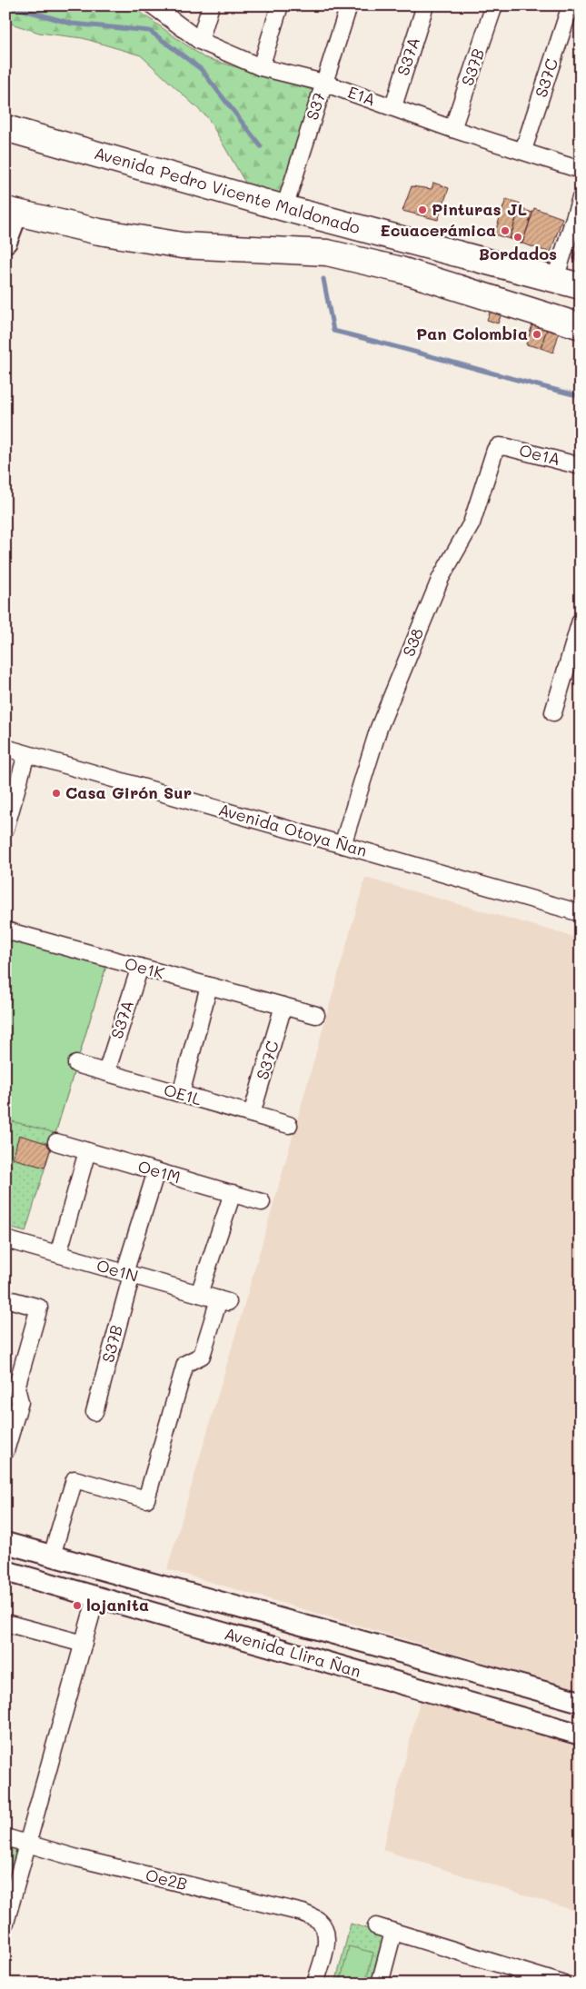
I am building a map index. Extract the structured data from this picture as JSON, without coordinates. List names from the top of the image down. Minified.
{"streets":{"main road":["Avenida Pedro Vicente Maldonado"],"street":["S37A","S37B","S37C","E1A","S37","Oe1A","S38","Avenida Otoya Ñan","Oe1K","OE1L","Oe1M","Oe1N","Avenida Llira Ñan","Oe2B"]},"crossings":[["S37A","E1A"],["S37A","Oe1K"],["S37A","OE1L"],["S37B","E1A"],["S37B","Oe1M"],["S37B","Oe1N"],["S37C","E1A"],["S37C","Oe1K"],["S37C","OE1L"],["E1A","S37"],["S37","Avenida Pedro Vicente Maldonado"],["Oe1A","S38"],["S38","Avenida Otoya Ñan"],["Oe1N","Avenida Llira Ñan"]],"places":["Pinturas JL","Ecuacerámica","Bordados","Pan Colombia","Casa Girón Sur","lojanita"]}
